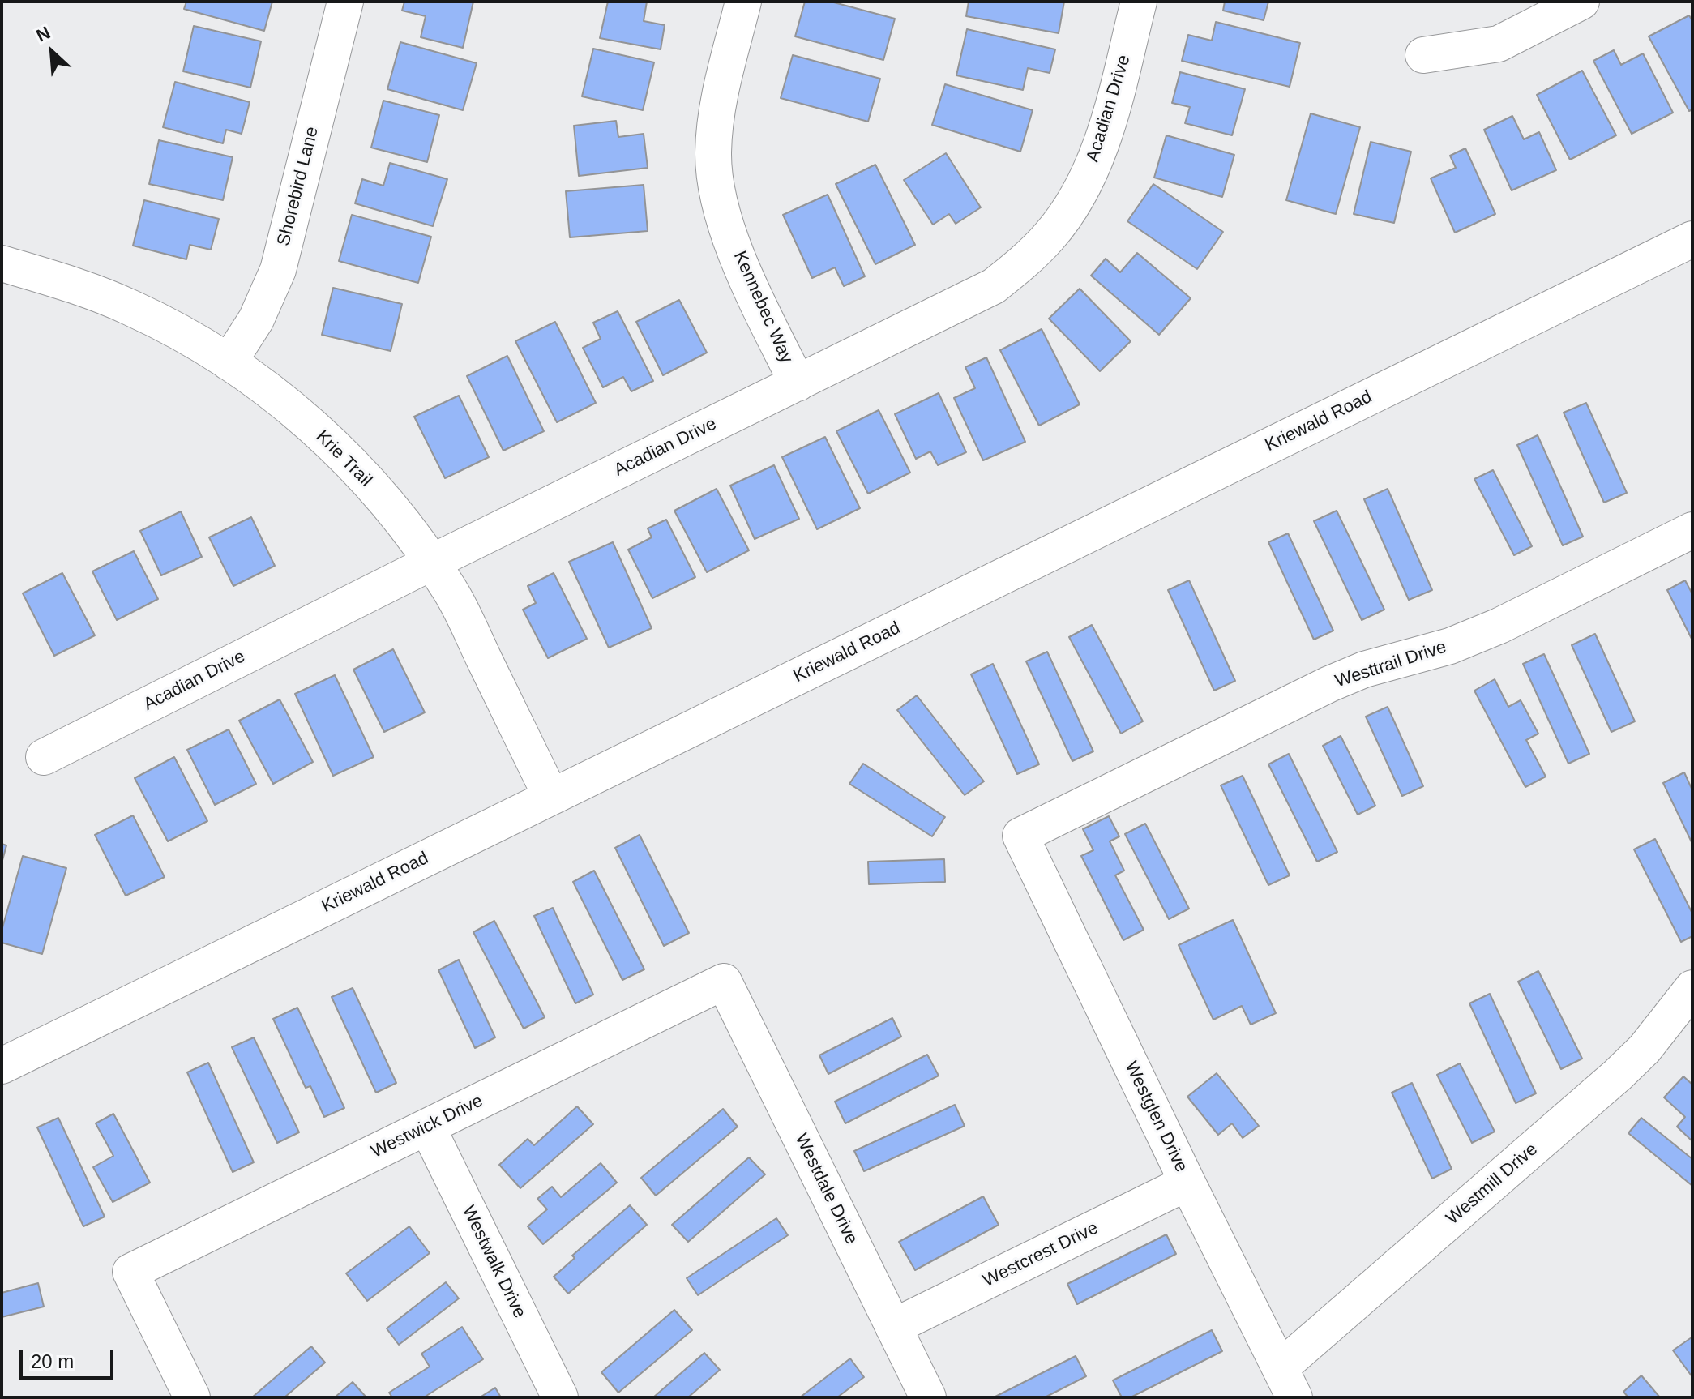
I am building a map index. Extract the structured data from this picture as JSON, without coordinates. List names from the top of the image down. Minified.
{"streets":{"street":["Acadian Drive","Shorebird Lane","Kennebec Way","Kriewald Road","Krie Trail","Westtrail Drive","Westglen Drive","Westwick Drive","Westmill Drive","Westdale Drive","Westcrest Drive","Westwalk Drive"]},"crossings":[["Acadian Drive","Kennebec Way"],["Acadian Drive","Krie Trail"],["Shorebird Lane","Krie Trail"],["Kriewald Road","Krie Trail"],["Westtrail Drive","Westglen Drive"],["Westglen Drive","Westmill Drive"],["Westglen Drive","Westcrest Drive"],["Westwick Drive","Westdale Drive"],["Westwick Drive","Westwalk Drive"],["Westdale Drive","Westcrest Drive"]],"scale_bar":"20 m","north":"top left"}
